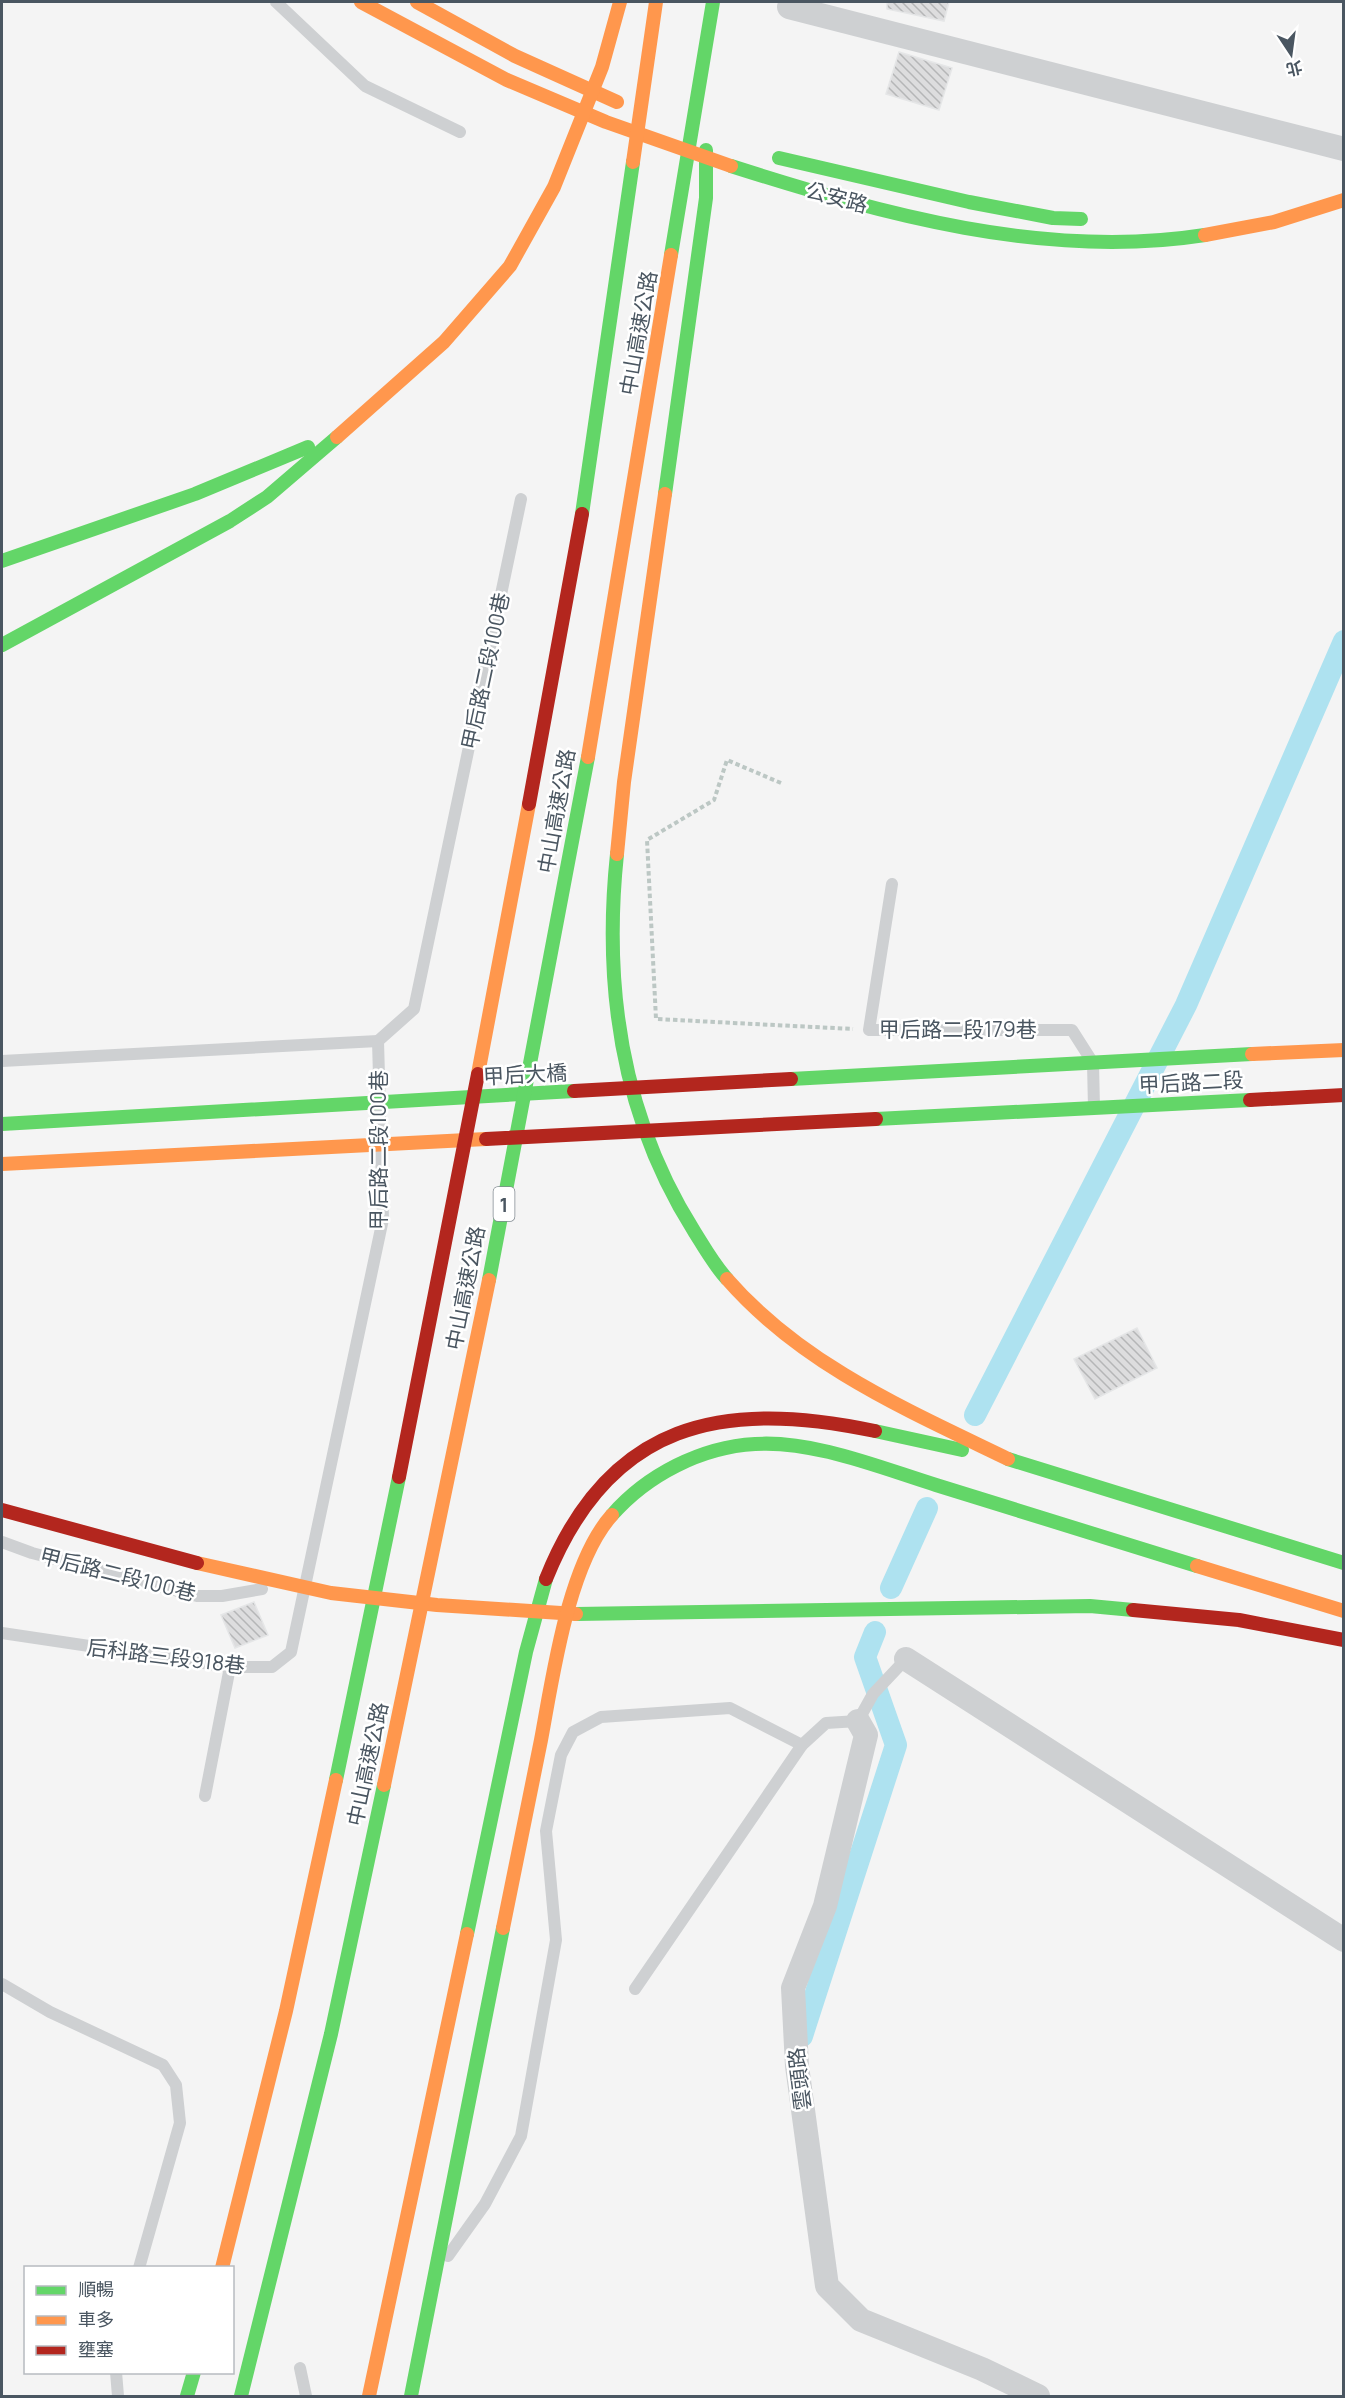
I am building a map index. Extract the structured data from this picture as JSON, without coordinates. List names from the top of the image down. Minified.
{"streets":{"main road":["公安路","中山高速公路","甲后大橋","甲后路二段","1"],"street":["雲頭路"],"lane":["甲后路二段100巷","甲后路二段179巷","后科路三段918巷"]},"crossings":[["甲后路二段100巷","后科路三段918巷"],["甲后路二段179巷","甲后路二段"],["甲后大橋","甲后路二段"]],"legend":["順暢","車多","壅塞"],"north":"bottom"}
